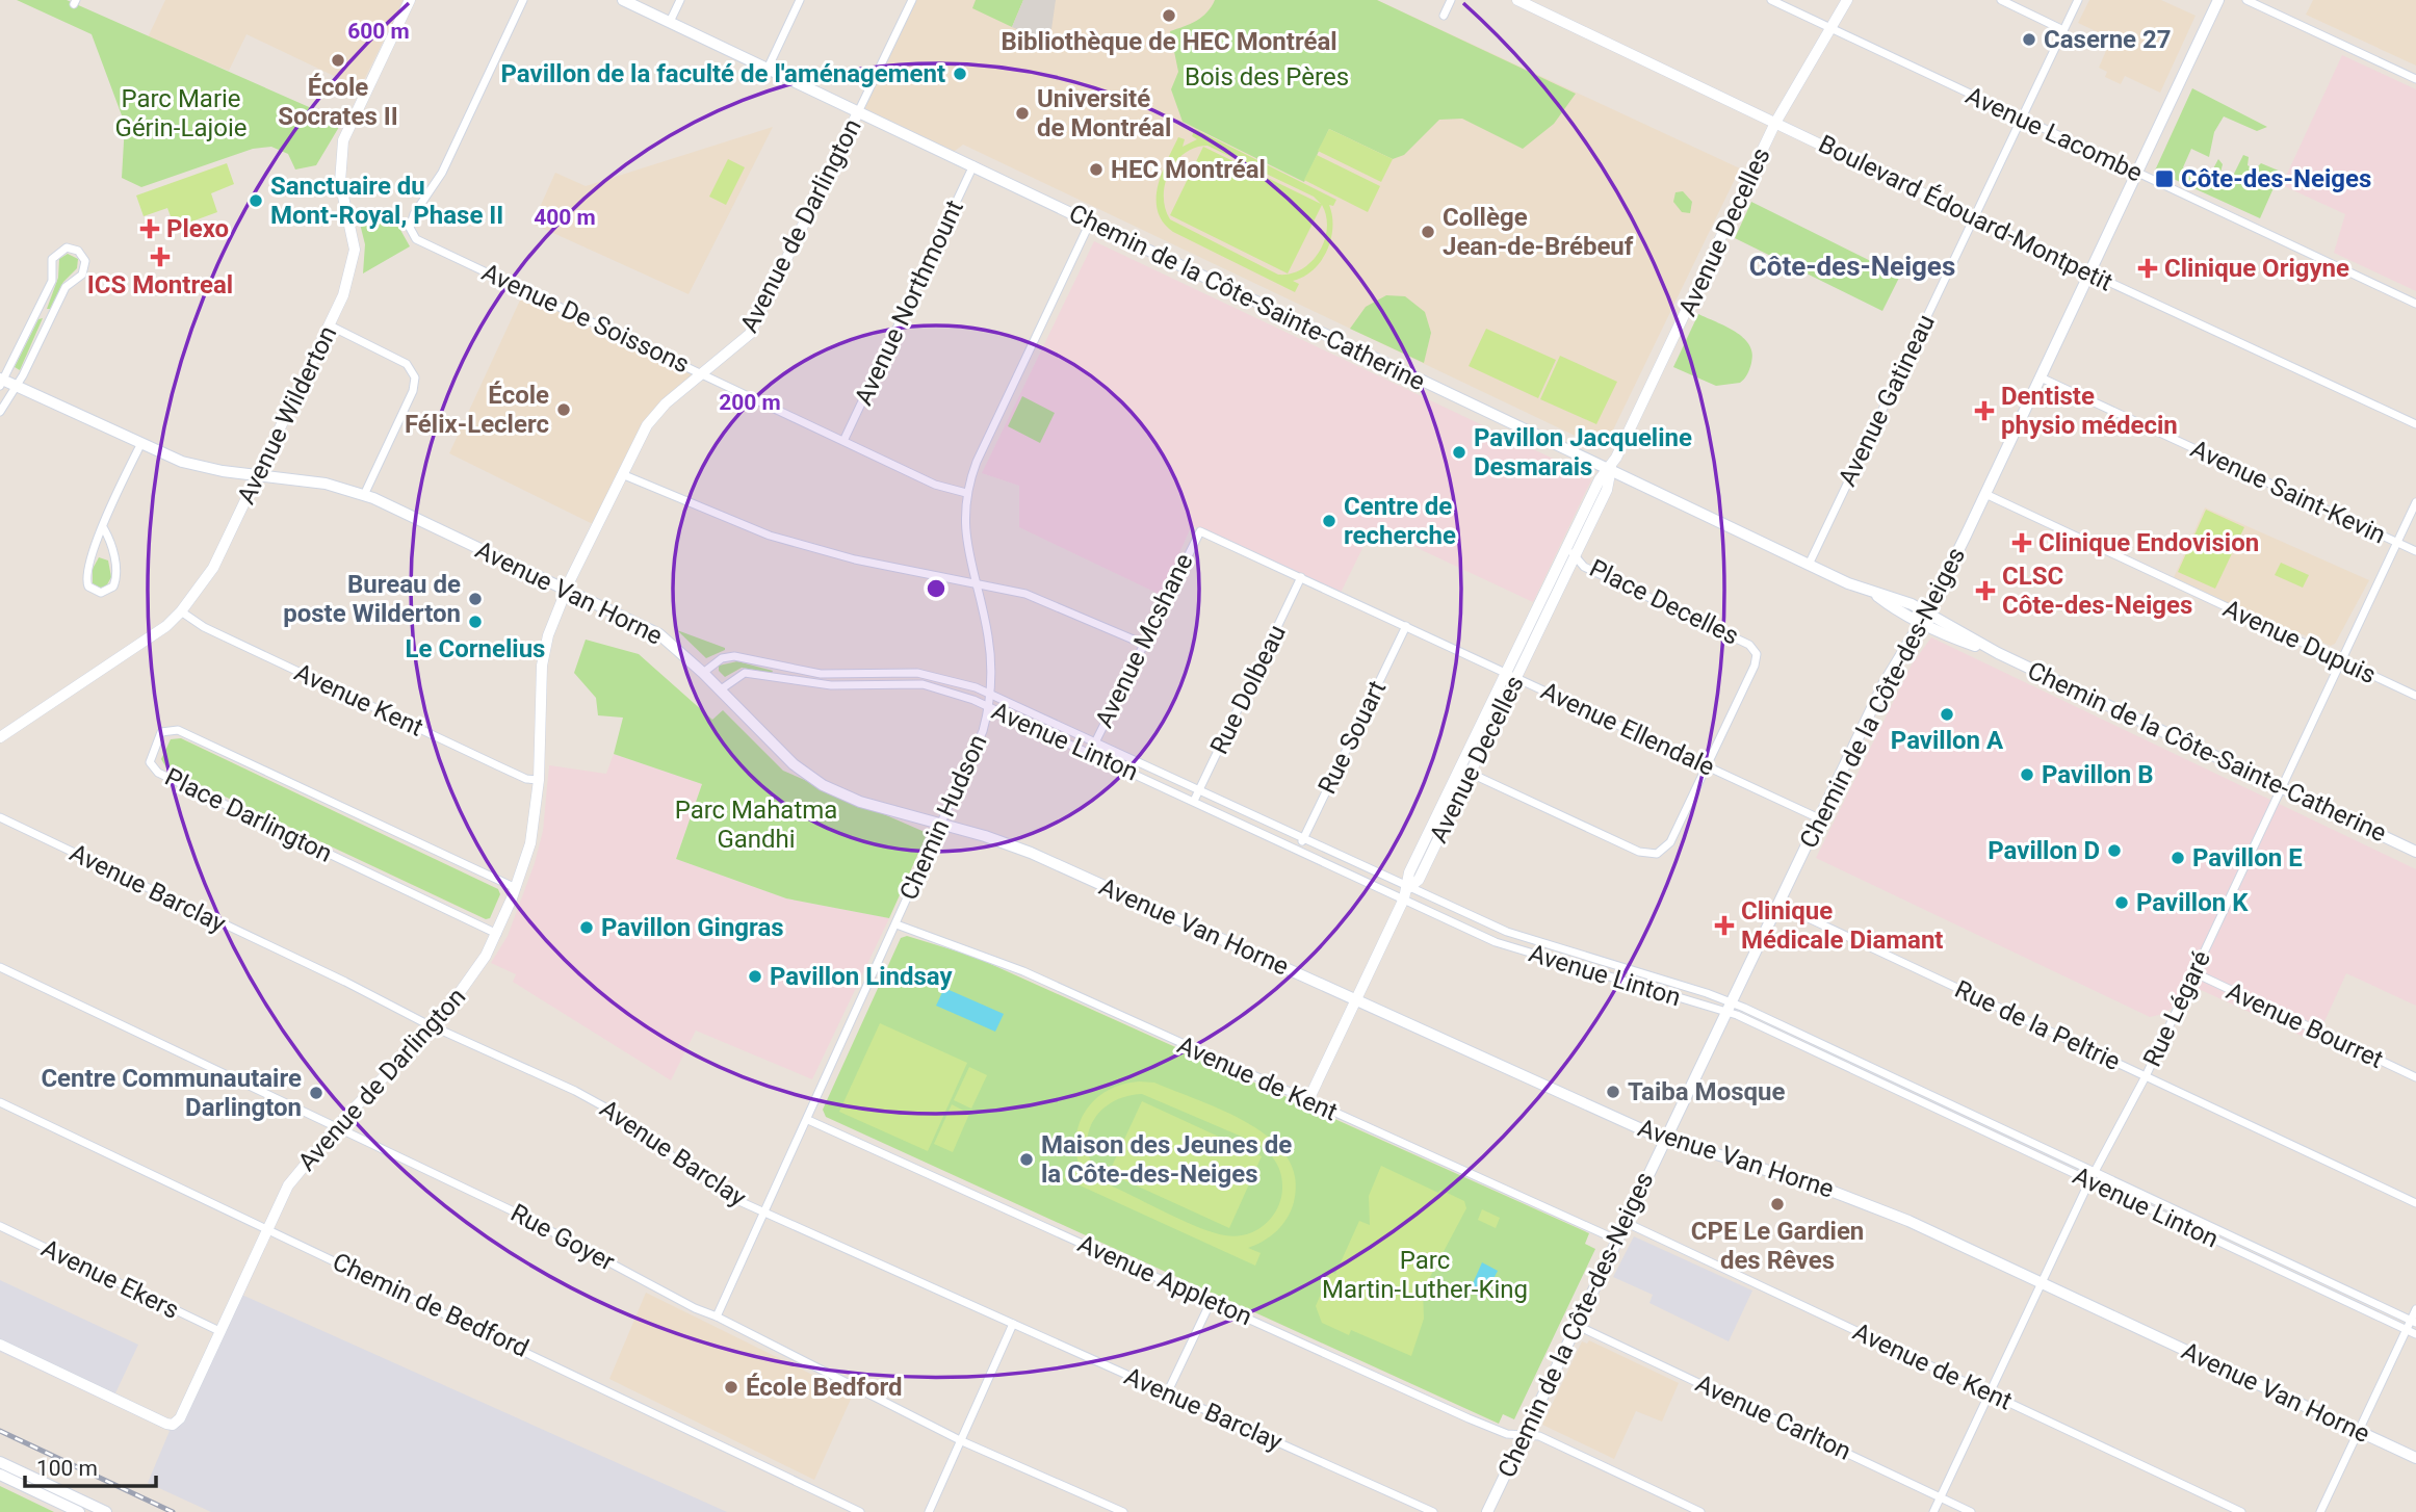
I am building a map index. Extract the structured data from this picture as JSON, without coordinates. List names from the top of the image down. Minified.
{"streets":{"main road":["Chemin de la Côte-Sainte-Catherine","Avenue Van Horne","Chemin de la Côte-des-Neiges"],"street":["Avenue Lacombe","Boulevard Édouard-Montpetit","Avenue de Darlington","Avenue Decelles","Avenue Northmount","Avenue De Soissons","Avenue Gatineau","Avenue Wilderton","Avenue Saint-Kevin","Place Decelles","Avenue Mcshane","Avenue Dupuis","Rue Dolbeau","Avenue Kent","Avenue Ellendale","Rue Souart","Avenue Linton","Place Darlington","Chemin Hudson","Avenue Barclay","Rue Légaré","Rue de la Peltrie","Avenue Bourret","Avenue de Kent","Rue Goyer","Avenue Ekers","Avenue Appleton","Chemin de Bedford","Avenue Carlton"]},"crossings":[["Avenue Lacombe","Avenue Decelles"],["Avenue Lacombe","Avenue Gatineau"],["Avenue Lacombe","Chemin de la Côte-des-Neiges"],["Boulevard Édouard-Montpetit","Avenue Decelles"],["Boulevard Édouard-Montpetit","Avenue Gatineau"],["Boulevard Édouard-Montpetit","Chemin de la Côte-des-Neiges"],["Avenue de Darlington","Chemin de la Côte-Sainte-Catherine"],["Avenue de Darlington","Avenue De Soissons"],["Avenue de Darlington","Avenue Van Horne"],["Avenue de Darlington","Avenue Kent"],["Avenue de Darlington","Place Darlington"],["Avenue de Darlington","Avenue Barclay"],["Avenue de Darlington","Rue Goyer"],["Avenue de Darlington","Avenue Ekers"],["Avenue de Darlington","Chemin de Bedford"],["Avenue Decelles","Chemin de la Côte-Sainte-Catherine"],["Avenue Decelles","Avenue Van Horne"],["Avenue Decelles","Place Decelles"],["Avenue Decelles","Avenue Ellendale"],["Avenue Decelles","Avenue Linton"],["Avenue Decelles","Avenue de Kent"],["Chemin de la Côte-Sainte-Catherine","Avenue Northmount"],["Chemin de la Côte-Sainte-Catherine","Avenue Gatineau"],["Chemin de la Côte-Sainte-Catherine","Chemin de la Côte-des-Neiges"],["Chemin de la Côte-Sainte-Catherine","Chemin Hudson"],["Chemin de la Côte-Sainte-Catherine","Rue Légaré"],["Avenue Northmount","Avenue De Soissons"],["Avenue De Soissons","Chemin Hudson"],["Avenue Wilderton","Avenue Van Horne"],["Avenue Wilderton","Avenue Kent"],["Avenue Saint-Kevin","Chemin de la Côte-des-Neiges"],["Avenue Saint-Kevin","Rue Légaré"],["Avenue Van Horne","Chemin de la Côte-des-Neiges"],["Avenue Van Horne","Avenue Linton"],["Avenue Van Horne","Chemin Hudson"],["Avenue Van Horne","Rue Légaré"],["Place Decelles","Avenue Ellendale"],["Avenue Mcshane","Avenue Ellendale"],["Avenue Mcshane","Avenue Linton"],["Avenue Dupuis","Chemin de la Côte-des-Neiges"],["Avenue Dupuis","Rue Légaré"],["Rue Dolbeau","Avenue Ellendale"],["Rue Dolbeau","Avenue Linton"],["Chemin de la Côte-des-Neiges","Avenue Ellendale"],["Chemin de la Côte-des-Neiges","Avenue Linton"],["Chemin de la Côte-des-Neiges","Rue de la Peltrie"],["Chemin de la Côte-des-Neiges","Avenue de Kent"],["Chemin de la Côte-des-Neiges","Avenue Appleton"],["Chemin de la Côte-des-Neiges","Avenue Carlton"],["Avenue Ellendale","Rue Souart"],["Rue Souart","Avenue Linton"],["Avenue Linton","Chemin Hudson"],["Avenue Linton","Rue Légaré"],["Chemin Hudson","Avenue Barclay"],["Chemin Hudson","Avenue de Kent"],["Chemin Hudson","Rue Goyer"],["Chemin Hudson","Avenue Appleton"],["Rue Légaré","Rue de la Peltrie"],["Rue Légaré","Avenue Bourret"],["Rue Légaré","Avenue de Kent"],["Rue Légaré","Avenue Carlton"]],"districts":["Côte-des-Neiges"],"parks":["Bois des Pères","Parc Marie Gérin-Lajoie","Parc Mahatma Gandhi","Parc Martin-Luther-King"],"places":{"other":["Bibliothèque de HEC Montréal","Caserne 27","École Socrates II","Pavillon de la faculté de l'aménagement","Université de Montréal","HEC Montréal","Sanctuaire du Mont-Royal, Phase II","Collège Jean-de-Brébeuf","École Félix-Leclerc","Pavillon Jacqueline Desmarais","Centre de recherche","Bureau de poste Wilderton","Le Cornelius","Pavillon A","Pavillon B","Pavillon D","Pavillon E","Pavillon K","Pavillon Gingras","Pavillon Lindsay","Taiba Mosque","Centre Communautaire Darlington","Maison des Jeunes de la Côte-des-Neiges","CPE Le Gardien des Rêves","École Bedford"],"transit":["Côte-des-Neiges"],"health":["Plexo","ICS Montreal","Clinique Origyne","Dentiste physio médecin","Clinique Endovision","CLSC Côte-des-Neiges","Clinique Médicale Diamant"]},"scale_bar":"100 m","rings":["600 m","400 m","200 m"]}
